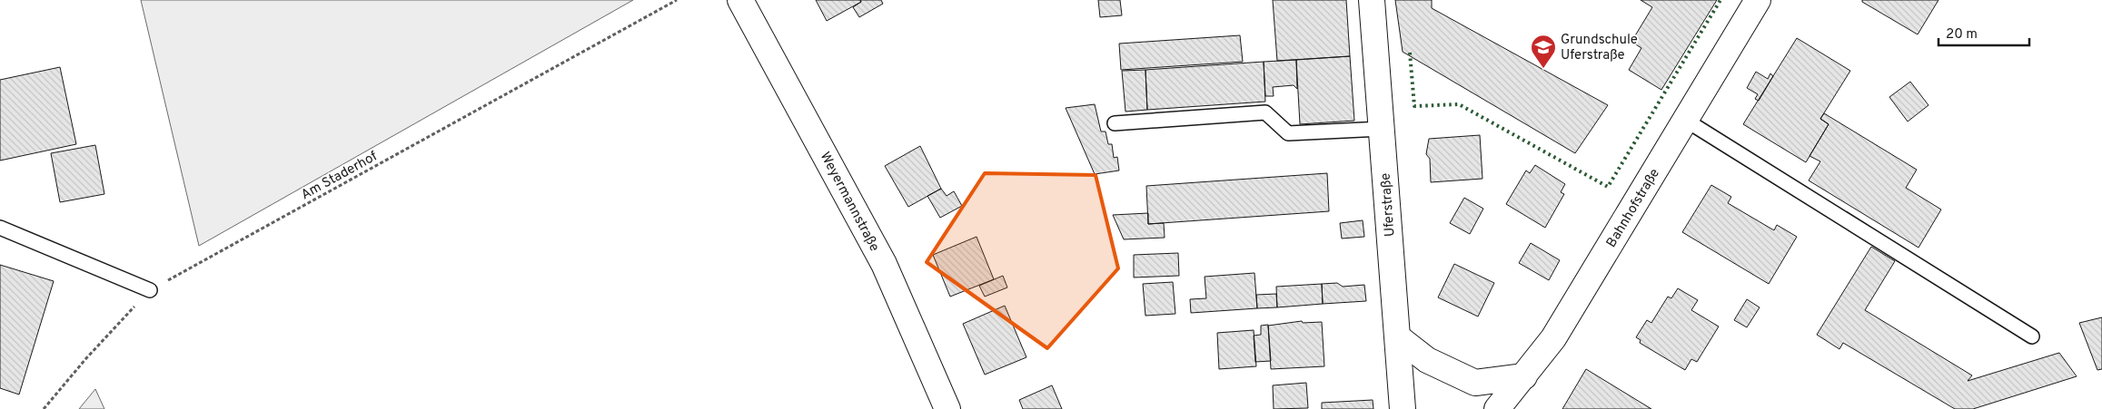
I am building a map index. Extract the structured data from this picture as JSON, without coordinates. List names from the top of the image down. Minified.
{"streets":{"street":["Weyermannstraße","Uferstraße","Bahnhofstraße"],"path":["Am Staderhof"]},"places":{"school or university":["Grundschule Uferstraße"]},"scale_bar":"20 m"}
